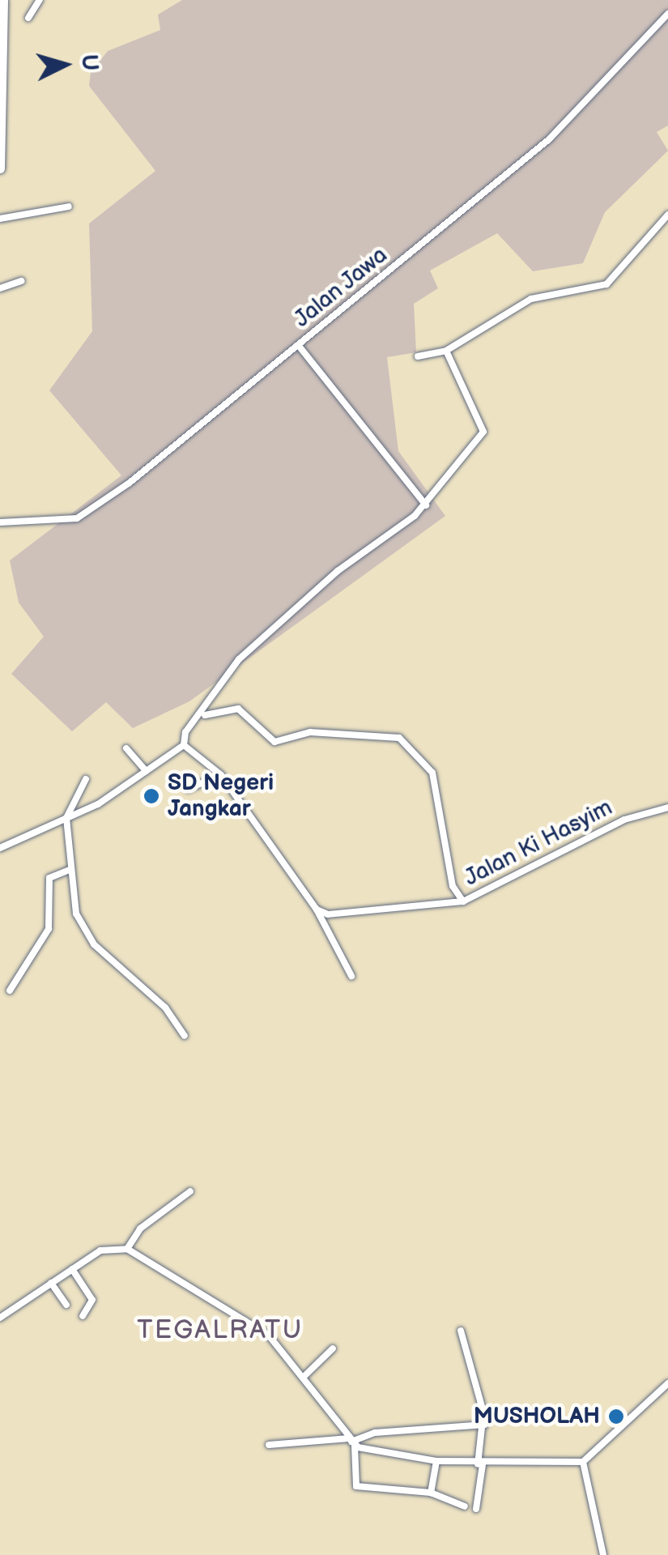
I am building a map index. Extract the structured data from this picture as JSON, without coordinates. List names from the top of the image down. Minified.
{"streets":{"street":["Jalan Jawa","Jalan Ki Hasyim"]},"districts":["TEGALRATU"],"places":["SD Negeri Jangkar","MUSHOLAH"],"north":"right"}
